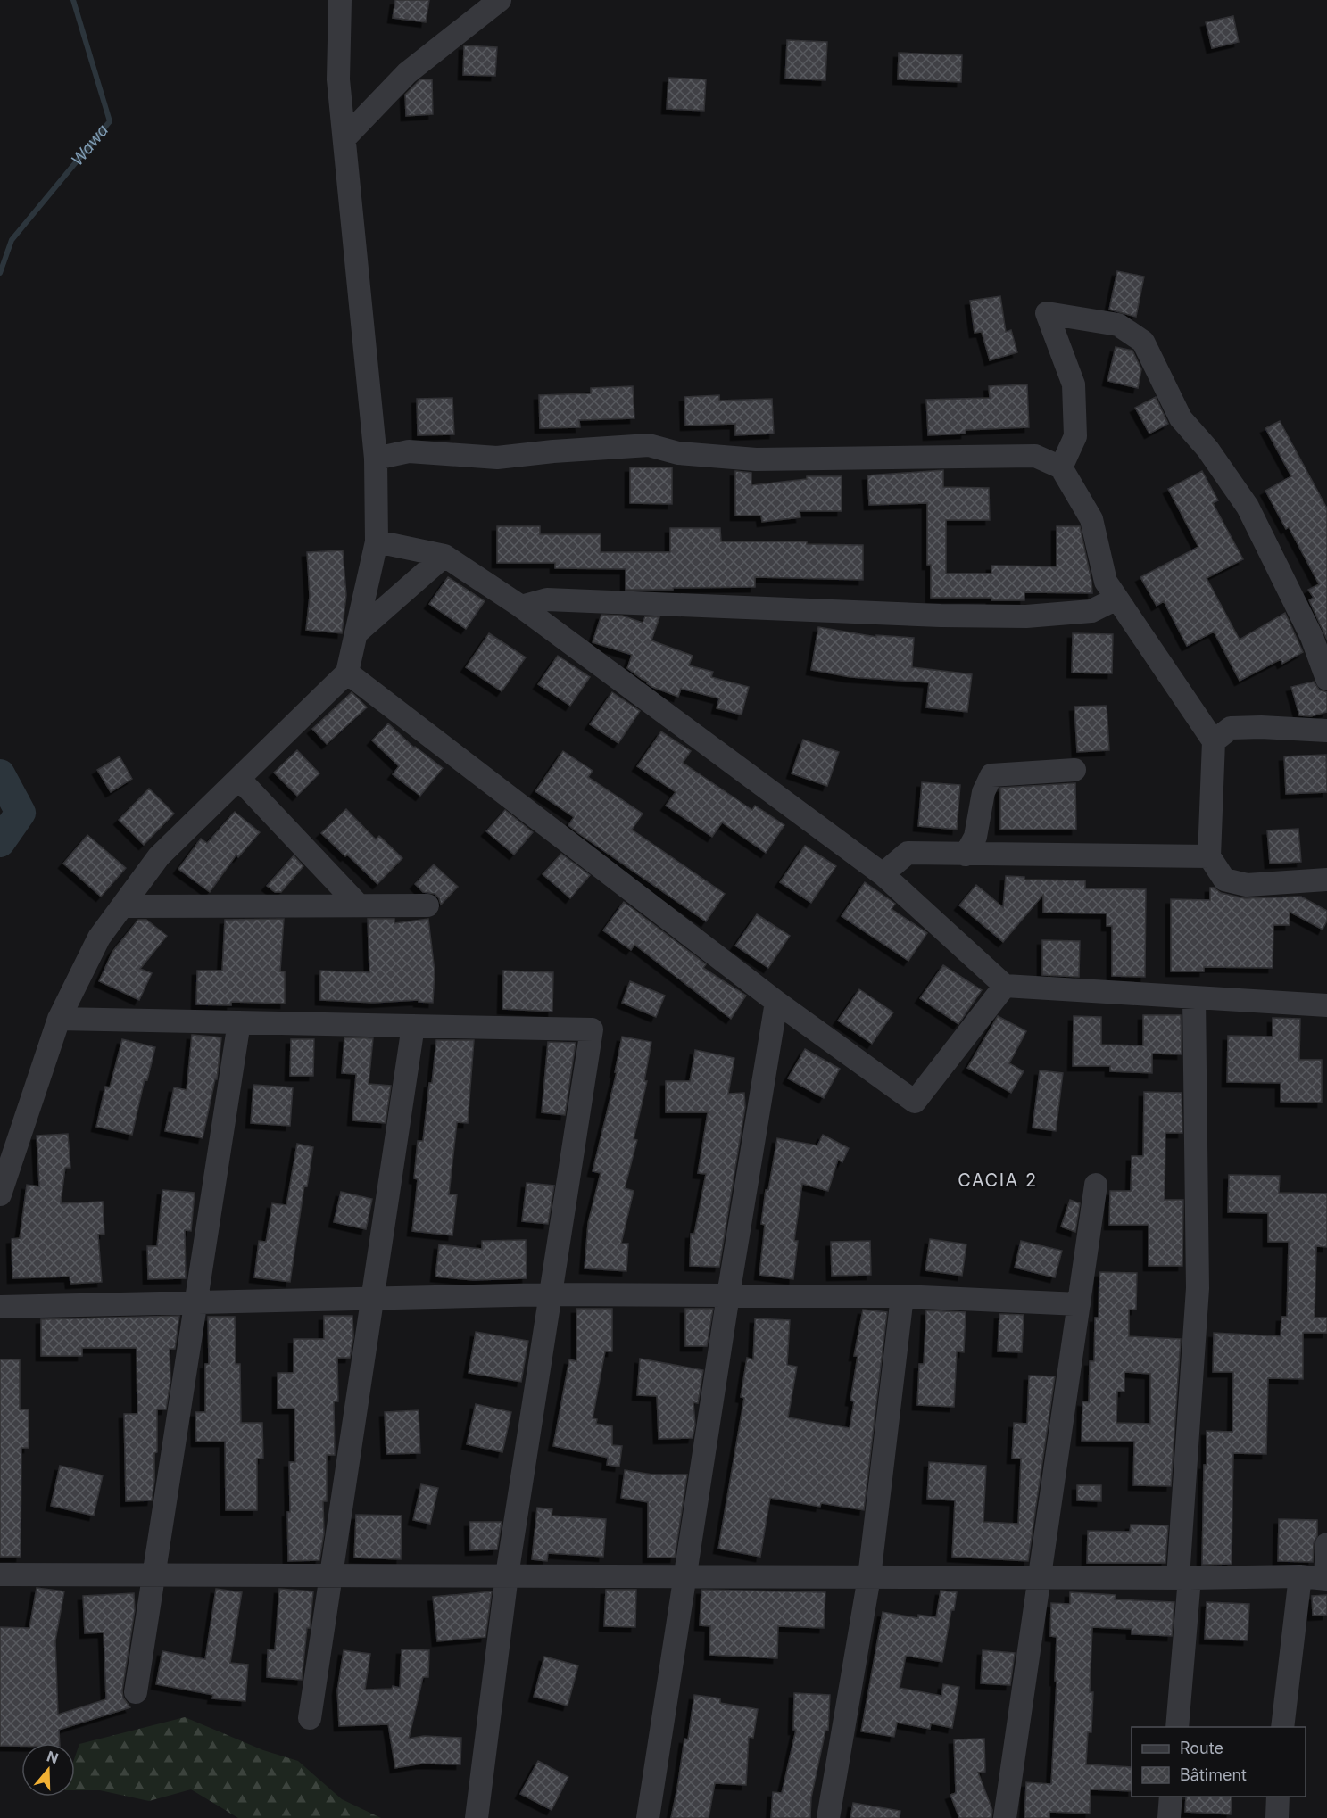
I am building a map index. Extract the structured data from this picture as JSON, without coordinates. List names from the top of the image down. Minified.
{"districts":["CACIA 2"],"water":["Wawa"],"legend":["Route","Bâtiment"],"north":"top"}
